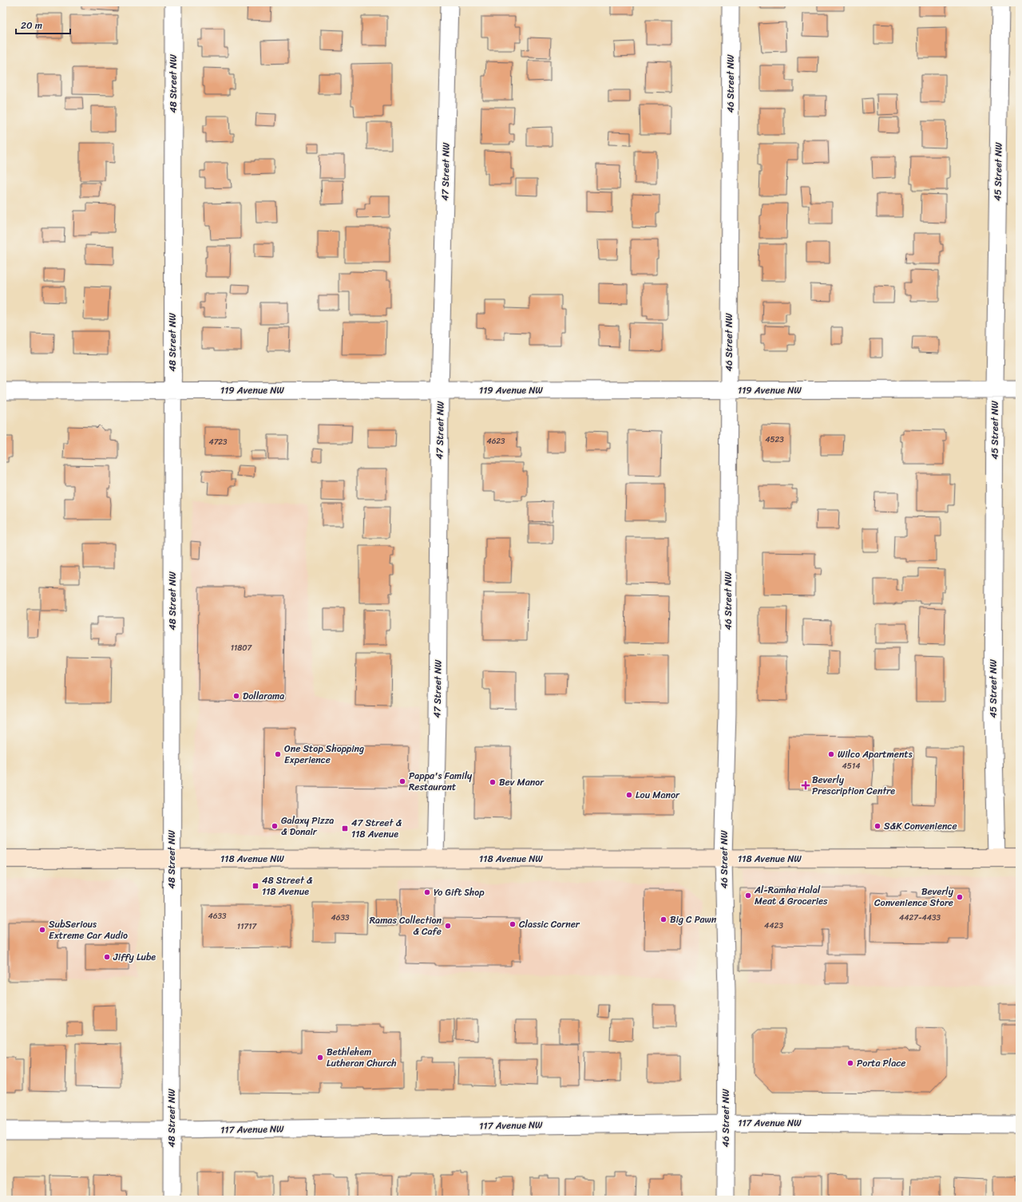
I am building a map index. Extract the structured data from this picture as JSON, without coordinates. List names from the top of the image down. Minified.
{"streets":{"main road":["118 Avenue NW"],"street":["48 Street NW","46 Street NW","47 Street NW","45 Street NW","119 Avenue NW","117 Avenue NW"]},"crossings":[["48 Street NW","119 Avenue NW"],["48 Street NW","118 Avenue NW"],["48 Street NW","117 Avenue NW"],["46 Street NW","119 Avenue NW"],["46 Street NW","118 Avenue NW"],["46 Street NW","117 Avenue NW"],["47 Street NW","119 Avenue NW"],["47 Street NW","118 Avenue NW"],["45 Street NW","119 Avenue NW"],["45 Street NW","118 Avenue NW"]],"places":{"other":["Dollarama","One Stop Shopping Experience","Wilco Apartments","Pappa's Family Restaurant","Bev Manor","Lou Manor","Galaxy Pizza & Donair","S&K Convenience","Yo Gift Shop","Al-Ramha Halal Meat & Groceries","Beverly Convenience Store","Big C Pawn","Classic Corner","Ramas Collection & Cafe","SubSerious Extreme Car Audio","Jiffy Lube","Bethlehem Lutheran Church","Porta Place"],"health":["Beverly Prescription Centre"],"transit":["47 Street & 118 Avenue","48 Street & 118 Avenue"]},"house_numbers":["4523","4623","4723","11807","4514","4633","4633","4427-4433","4423","11717"],"scale_bar":"20 m"}
